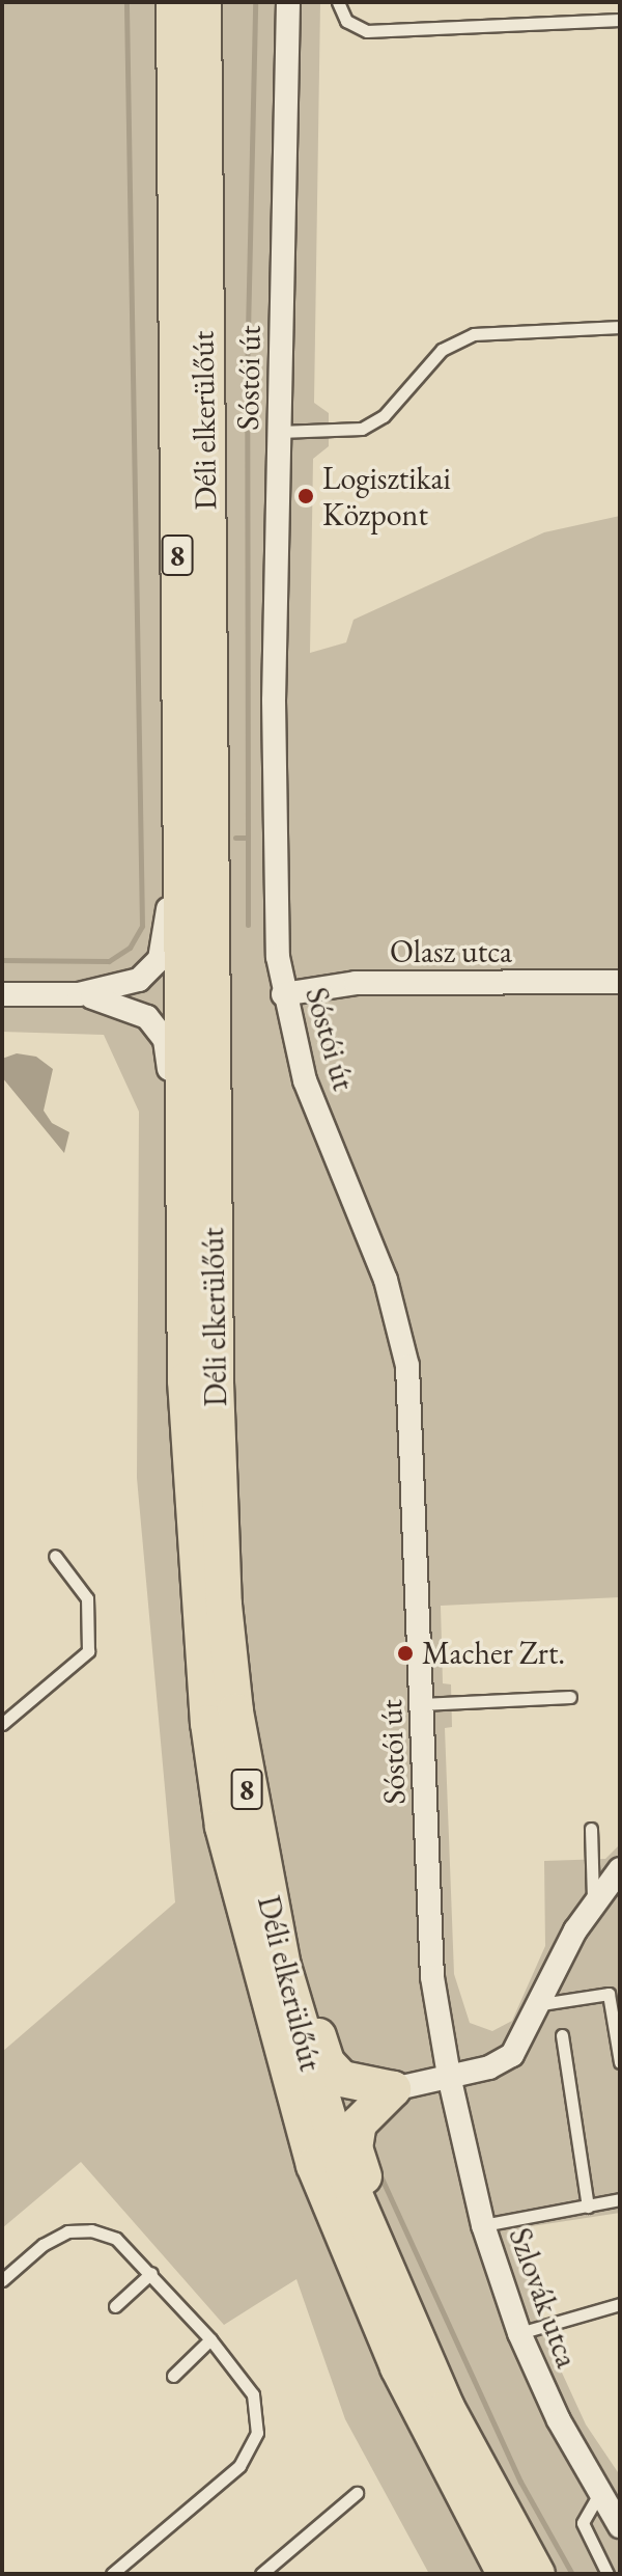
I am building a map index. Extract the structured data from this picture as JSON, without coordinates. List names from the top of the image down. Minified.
{"streets":{"main road":["Déli elkerülőút","8"],"street":["Sóstói út","Olasz utca","Szlovák utca"]},"crossings":[["Sóstói út","Olasz utca"],["Sóstói út","Szlovák utca"]],"places":["Logisztikai Központ","Macher Zrt."]}
